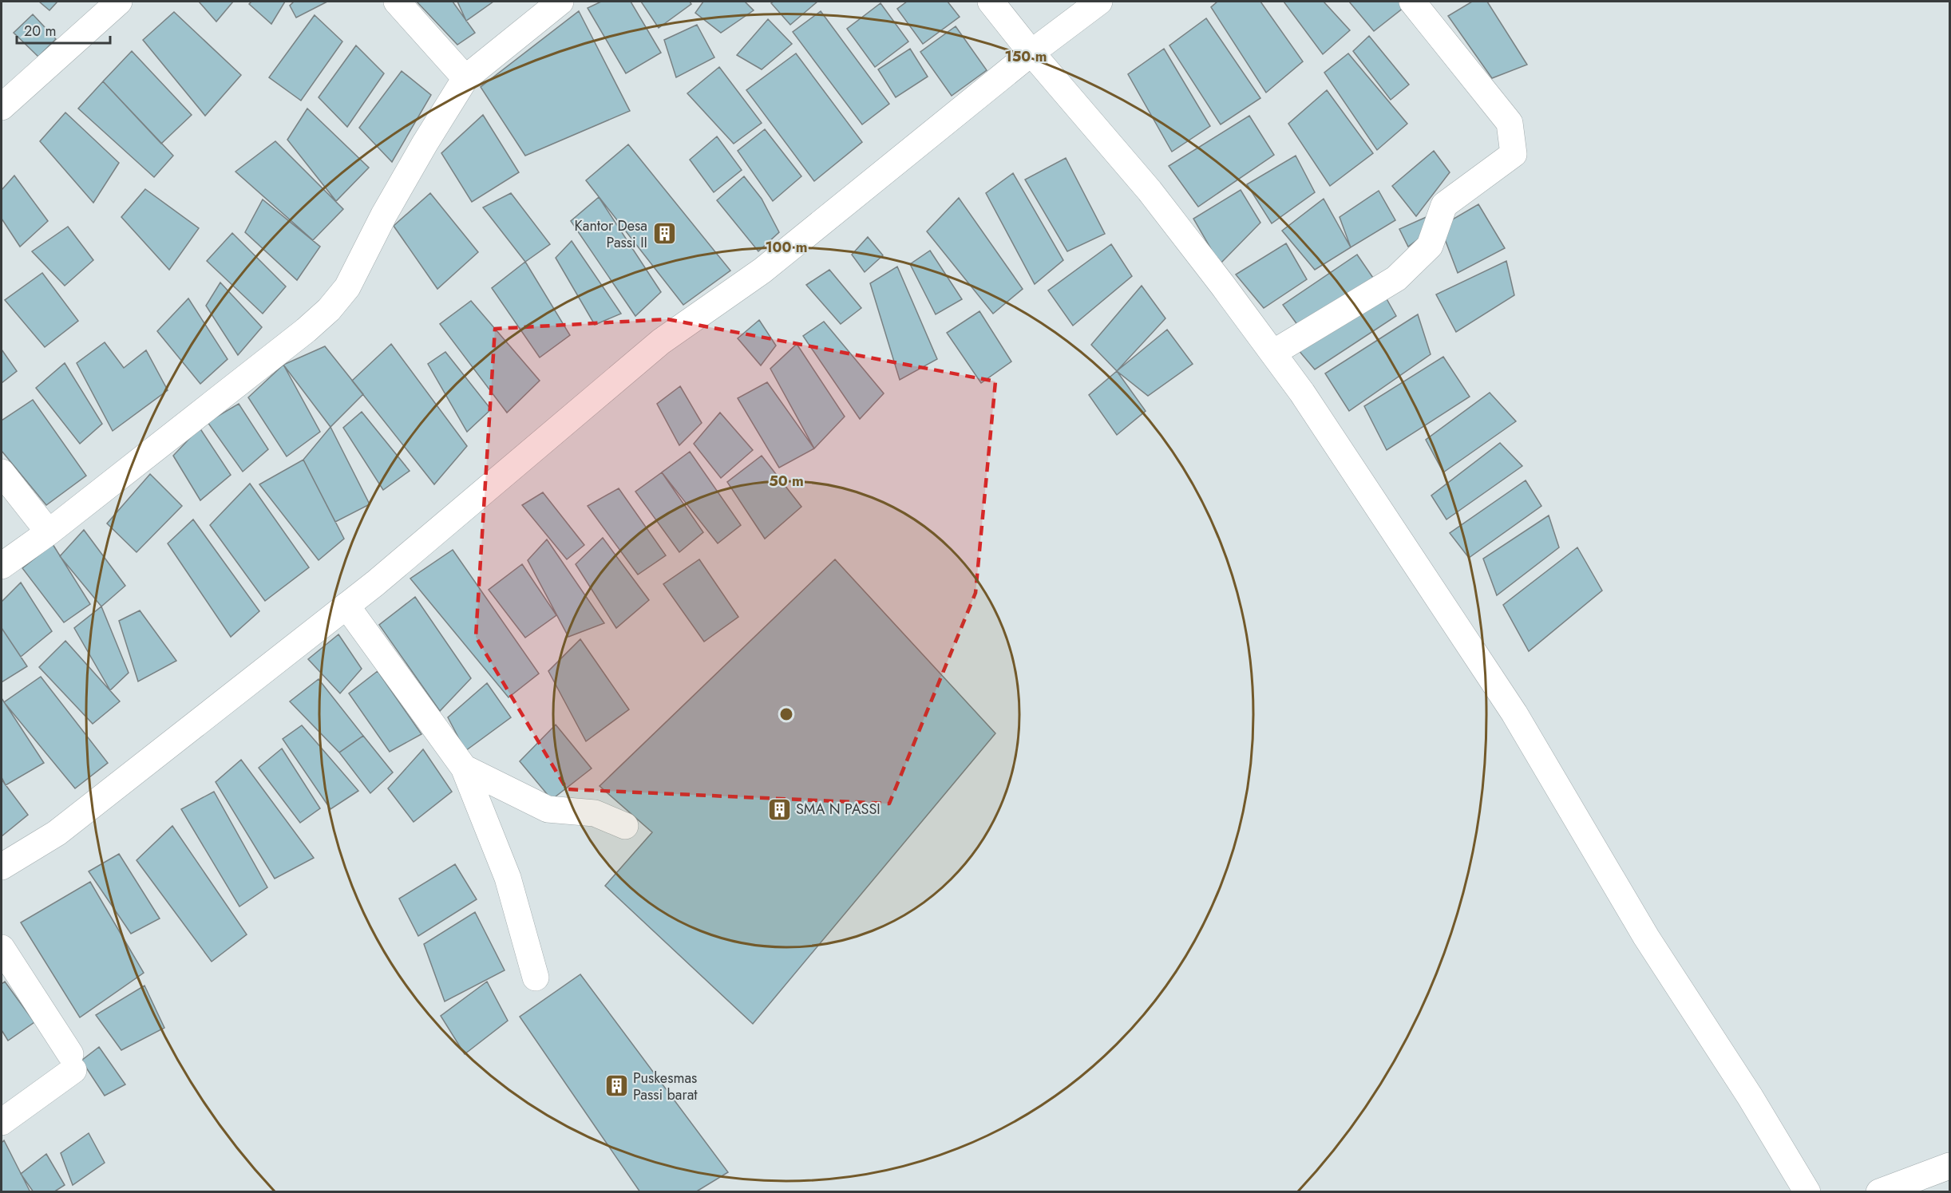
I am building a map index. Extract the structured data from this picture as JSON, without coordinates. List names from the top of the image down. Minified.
{"places":{"building":["Kantor Desa Passi II","SMA N PASSI","Puskesmas Passi barat"]},"scale_bar":"20 m","rings":["150 m","100 m","50 m"]}
